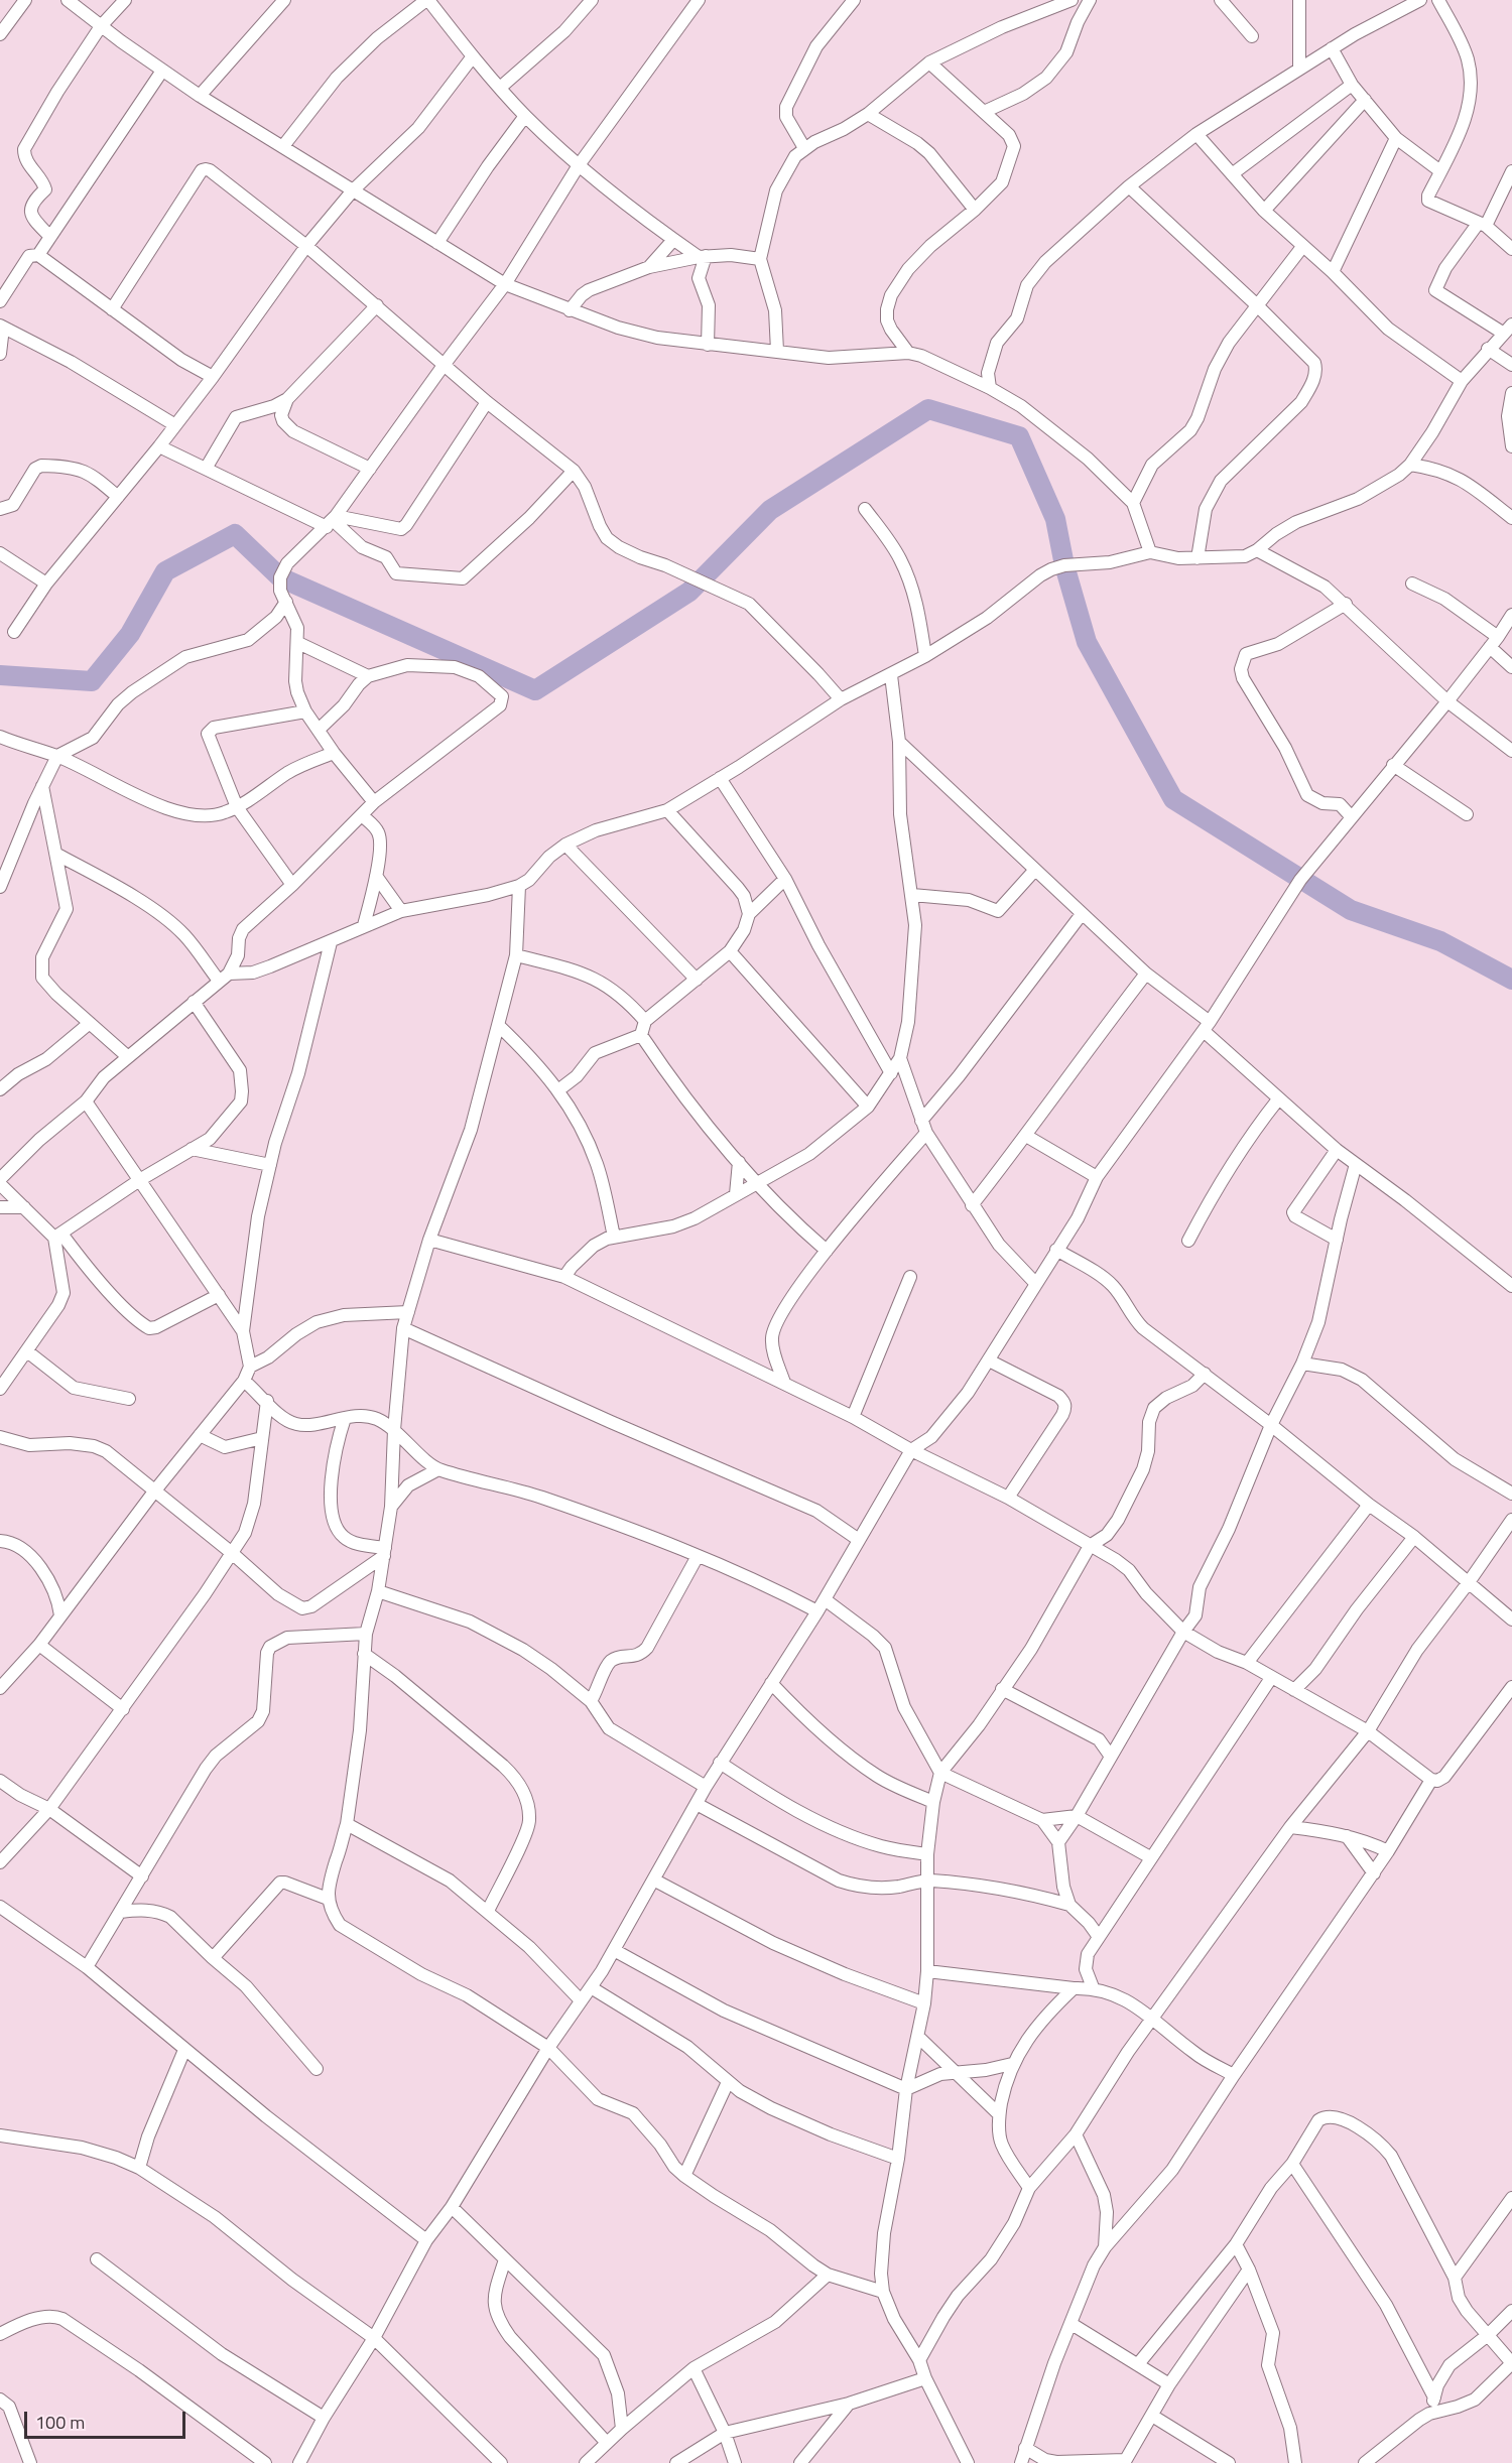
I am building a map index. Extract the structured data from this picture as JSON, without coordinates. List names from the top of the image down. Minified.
{"scale_bar":"100 m"}
